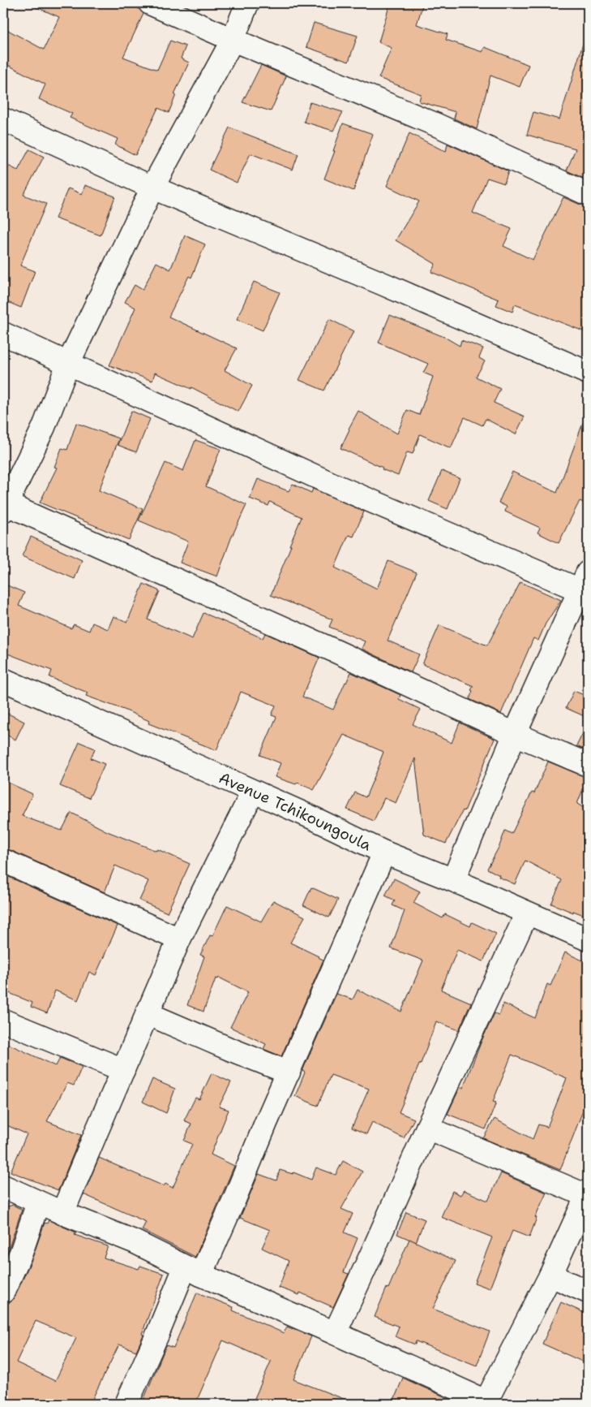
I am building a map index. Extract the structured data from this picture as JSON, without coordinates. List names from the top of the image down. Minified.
{"streets":{"street":["Avenue Tchikoungoula"]}}
